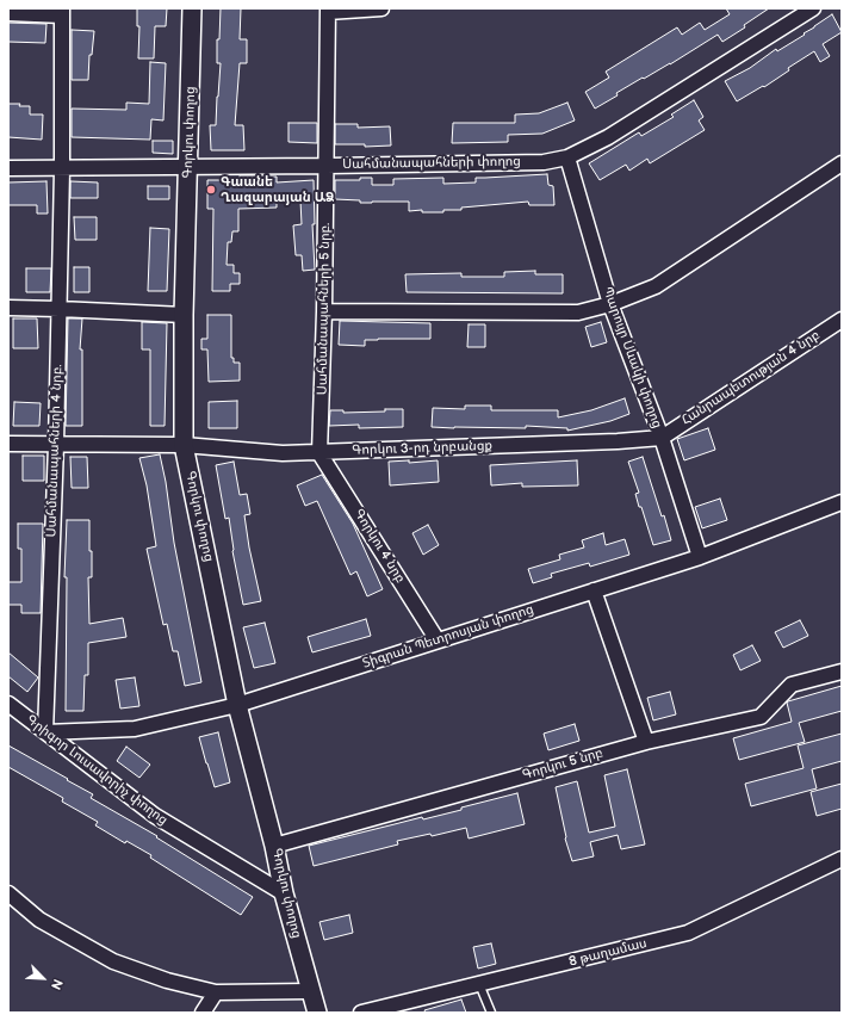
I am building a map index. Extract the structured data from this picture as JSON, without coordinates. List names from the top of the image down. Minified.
{"streets":{"street":["Գորկու փողոց","Սահմանապահների փողոց","Սահմանապահների 5 նրբ.","Պարույր Սևակի փողոց","Հանրապետության 4 նրբ","Գորկու 3-րդ նրբանցք","Սահմանապահների 4 նրբ.","Գորկու 4 նրբ","Տիգրան Պետրոսյան փողոց","Գորկու 5 նրբ","Գրիգոր Լուսավորիչ փողոց","8 թաղամաս"]},"crossings":[["Գորկու փողոց","Սահմանապահների փողոց"],["Գորկու փողոց","Գորկու 3-րդ նրբանցք"],["Գորկու փողոց","Տիգրան Պետրոսյան փողոց"],["Գորկու փողոց","Գորկու 5 նրբ"],["Գորկու փողոց","Գրիգոր Լուսավորիչ փողոց"],["Սահմանապահների փողոց","Սահմանապահների 5 նրբ."],["Սահմանապահների փողոց","Պարույր Սևակի փողոց"],["Սահմանապահների փողոց","Սահմանապահների 4 նրբ."],["Սահմանապահների 5 նրբ.","Գորկու 3-րդ նրբանցք"],["Սահմանապահների 5 նրբ.","Գորկու 4 նրբ"],["Պարույր Սևակի փողոց","Հանրապետության 4 նրբ"],["Պարույր Սևակի փողոց","Գորկու 3-րդ նրբանցք"],["Պարույր Սևակի փողոց","Տիգրան Պետրոսյան փողոց"],["Հանրապետության 4 նրբ","Գորկու 3-րդ նրբանցք"],["Գորկու 3-րդ նրբանցք","Սահմանապահների 4 նրբ."],["Գորկու 3-րդ նրբանցք","Գորկու 4 նրբ"],["Սահմանապահների 4 նրբ.","Տիգրան Պետրոսյան փողոց"],["Սահմանապահների 4 նրբ.","Գրիգոր Լուսավորիչ փողոց"],["Գորկու 4 նրբ","Տիգրան Պետրոսյան փողոց"],["Տիգրան Պետրոսյան փողոց","Գրիգոր Լուսավորիչ փողոց"]],"places":["Գաանե Ղազարայան ԱՁ"],"north":"bottom right"}
